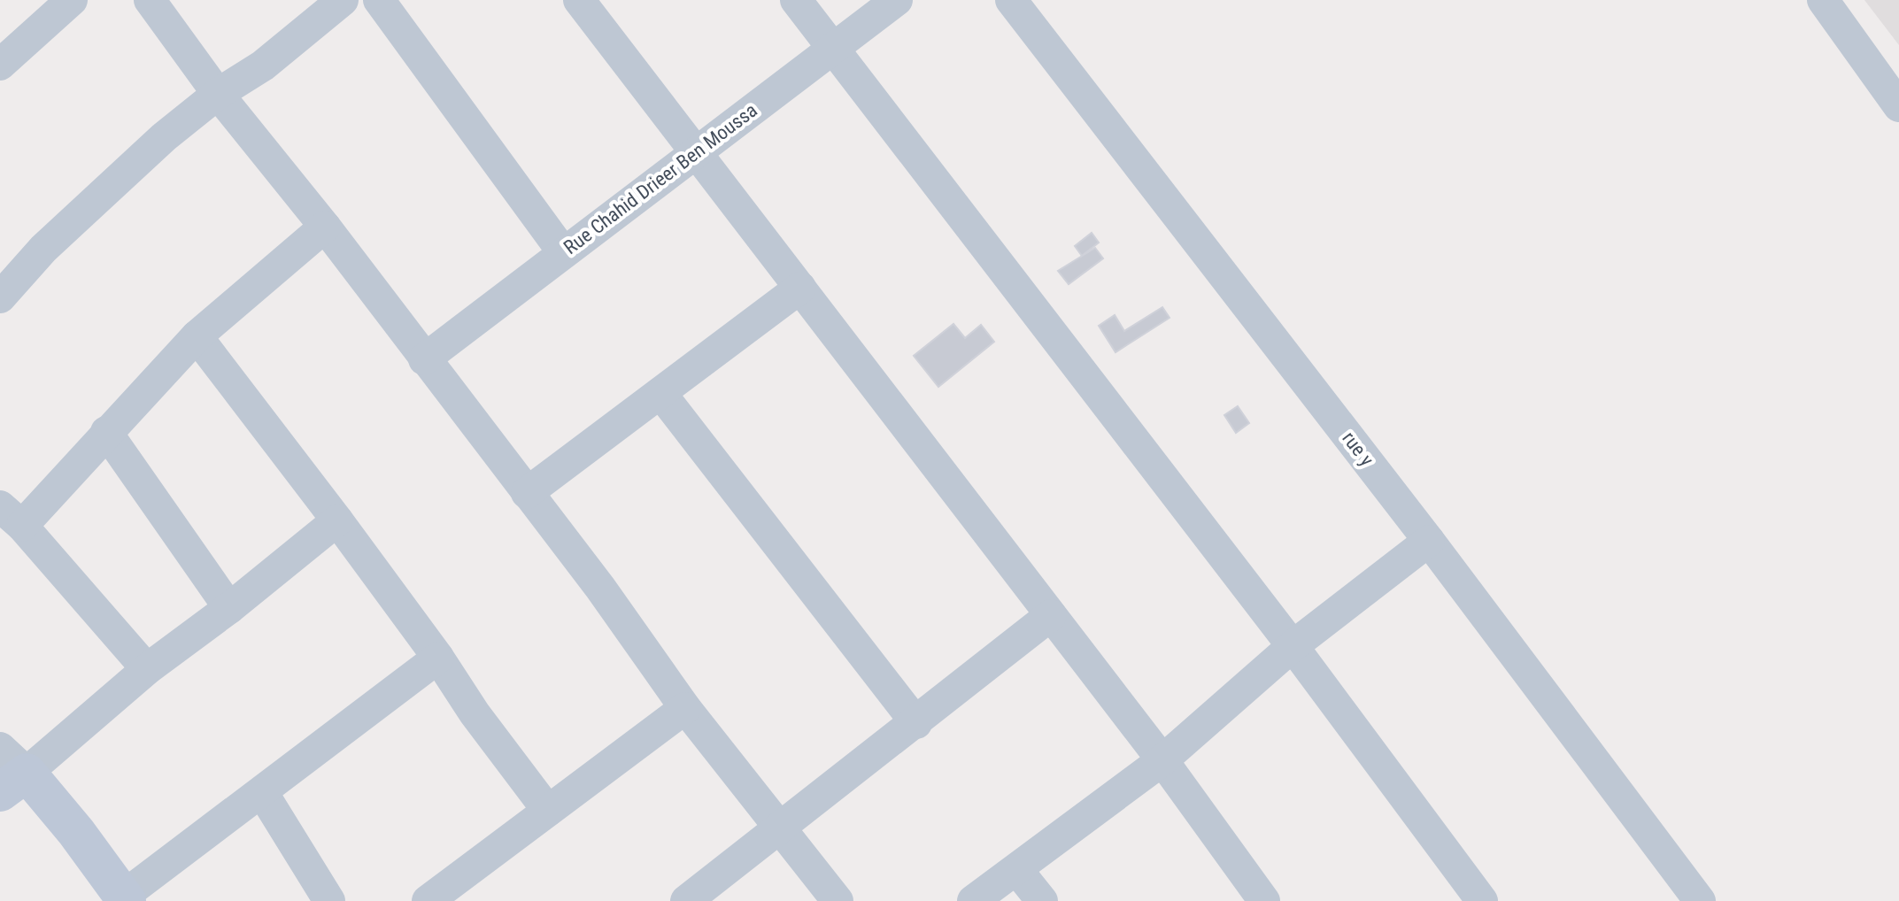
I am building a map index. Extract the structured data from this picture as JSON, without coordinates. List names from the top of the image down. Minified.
{"streets":{"street":["Rue Chahid Drieer Ben Moussa","rue y"]}}
